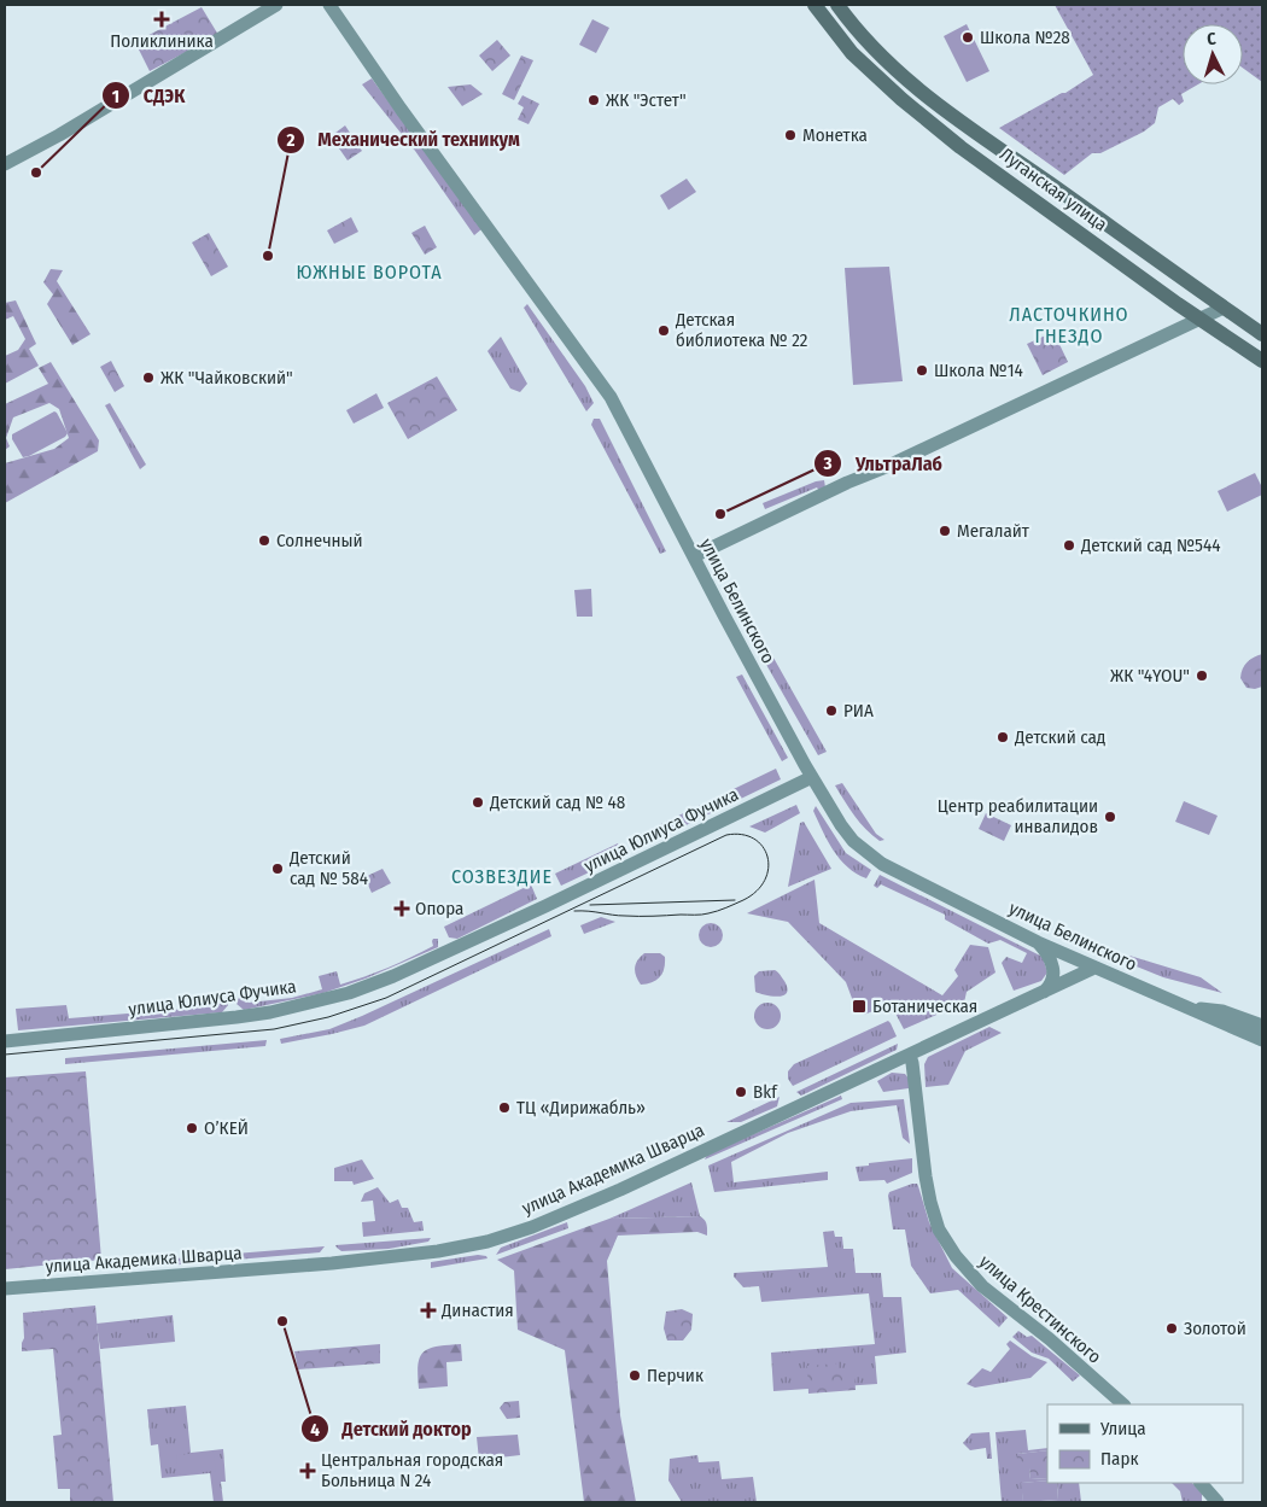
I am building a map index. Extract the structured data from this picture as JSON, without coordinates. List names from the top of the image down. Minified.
{"streets":{"main road":["Луганская улица"],"street":["улица Белинского","улица Юлиуса Фучика","улица Академика Шварца","улица Крестинского"]},"crossings":[["улица Белинского","улица Юлиуса Фучика"],["улица Белинского","улица Академика Шварца"],["улица Академика Шварца","улица Крестинского"]],"districts":["ЮЖНЫЕ ВОРОТА","ЛАСТОЧКИНО ГНЕЗДО","СОЗВЕЗДИЕ"],"places":{"health":["Поликлиника","Опора","Династия","Центральная городская Больница N 24"],"other":["Школа №28","ЖК \"Эстет\"","Монетка","СДЭК","Механический техникум","Детская библиотека № 22","Школа №14","ЖК \"Чайковский\"","УльтраЛаб","Мегалайт","Солнечный","Детский сад №544","ЖК \"4YOU\"","РИА","Детский сад","Детский сад № 48","Центр реабилитации инвалидов","Детский сад № 584","Bkf","ТЦ «Дирижабль»","О’КЕЙ","Детский доктор","Золотой","Перчик"],"transit":["Ботаническая"]},"legend":["Улица","Парк"],"north":"top"}
